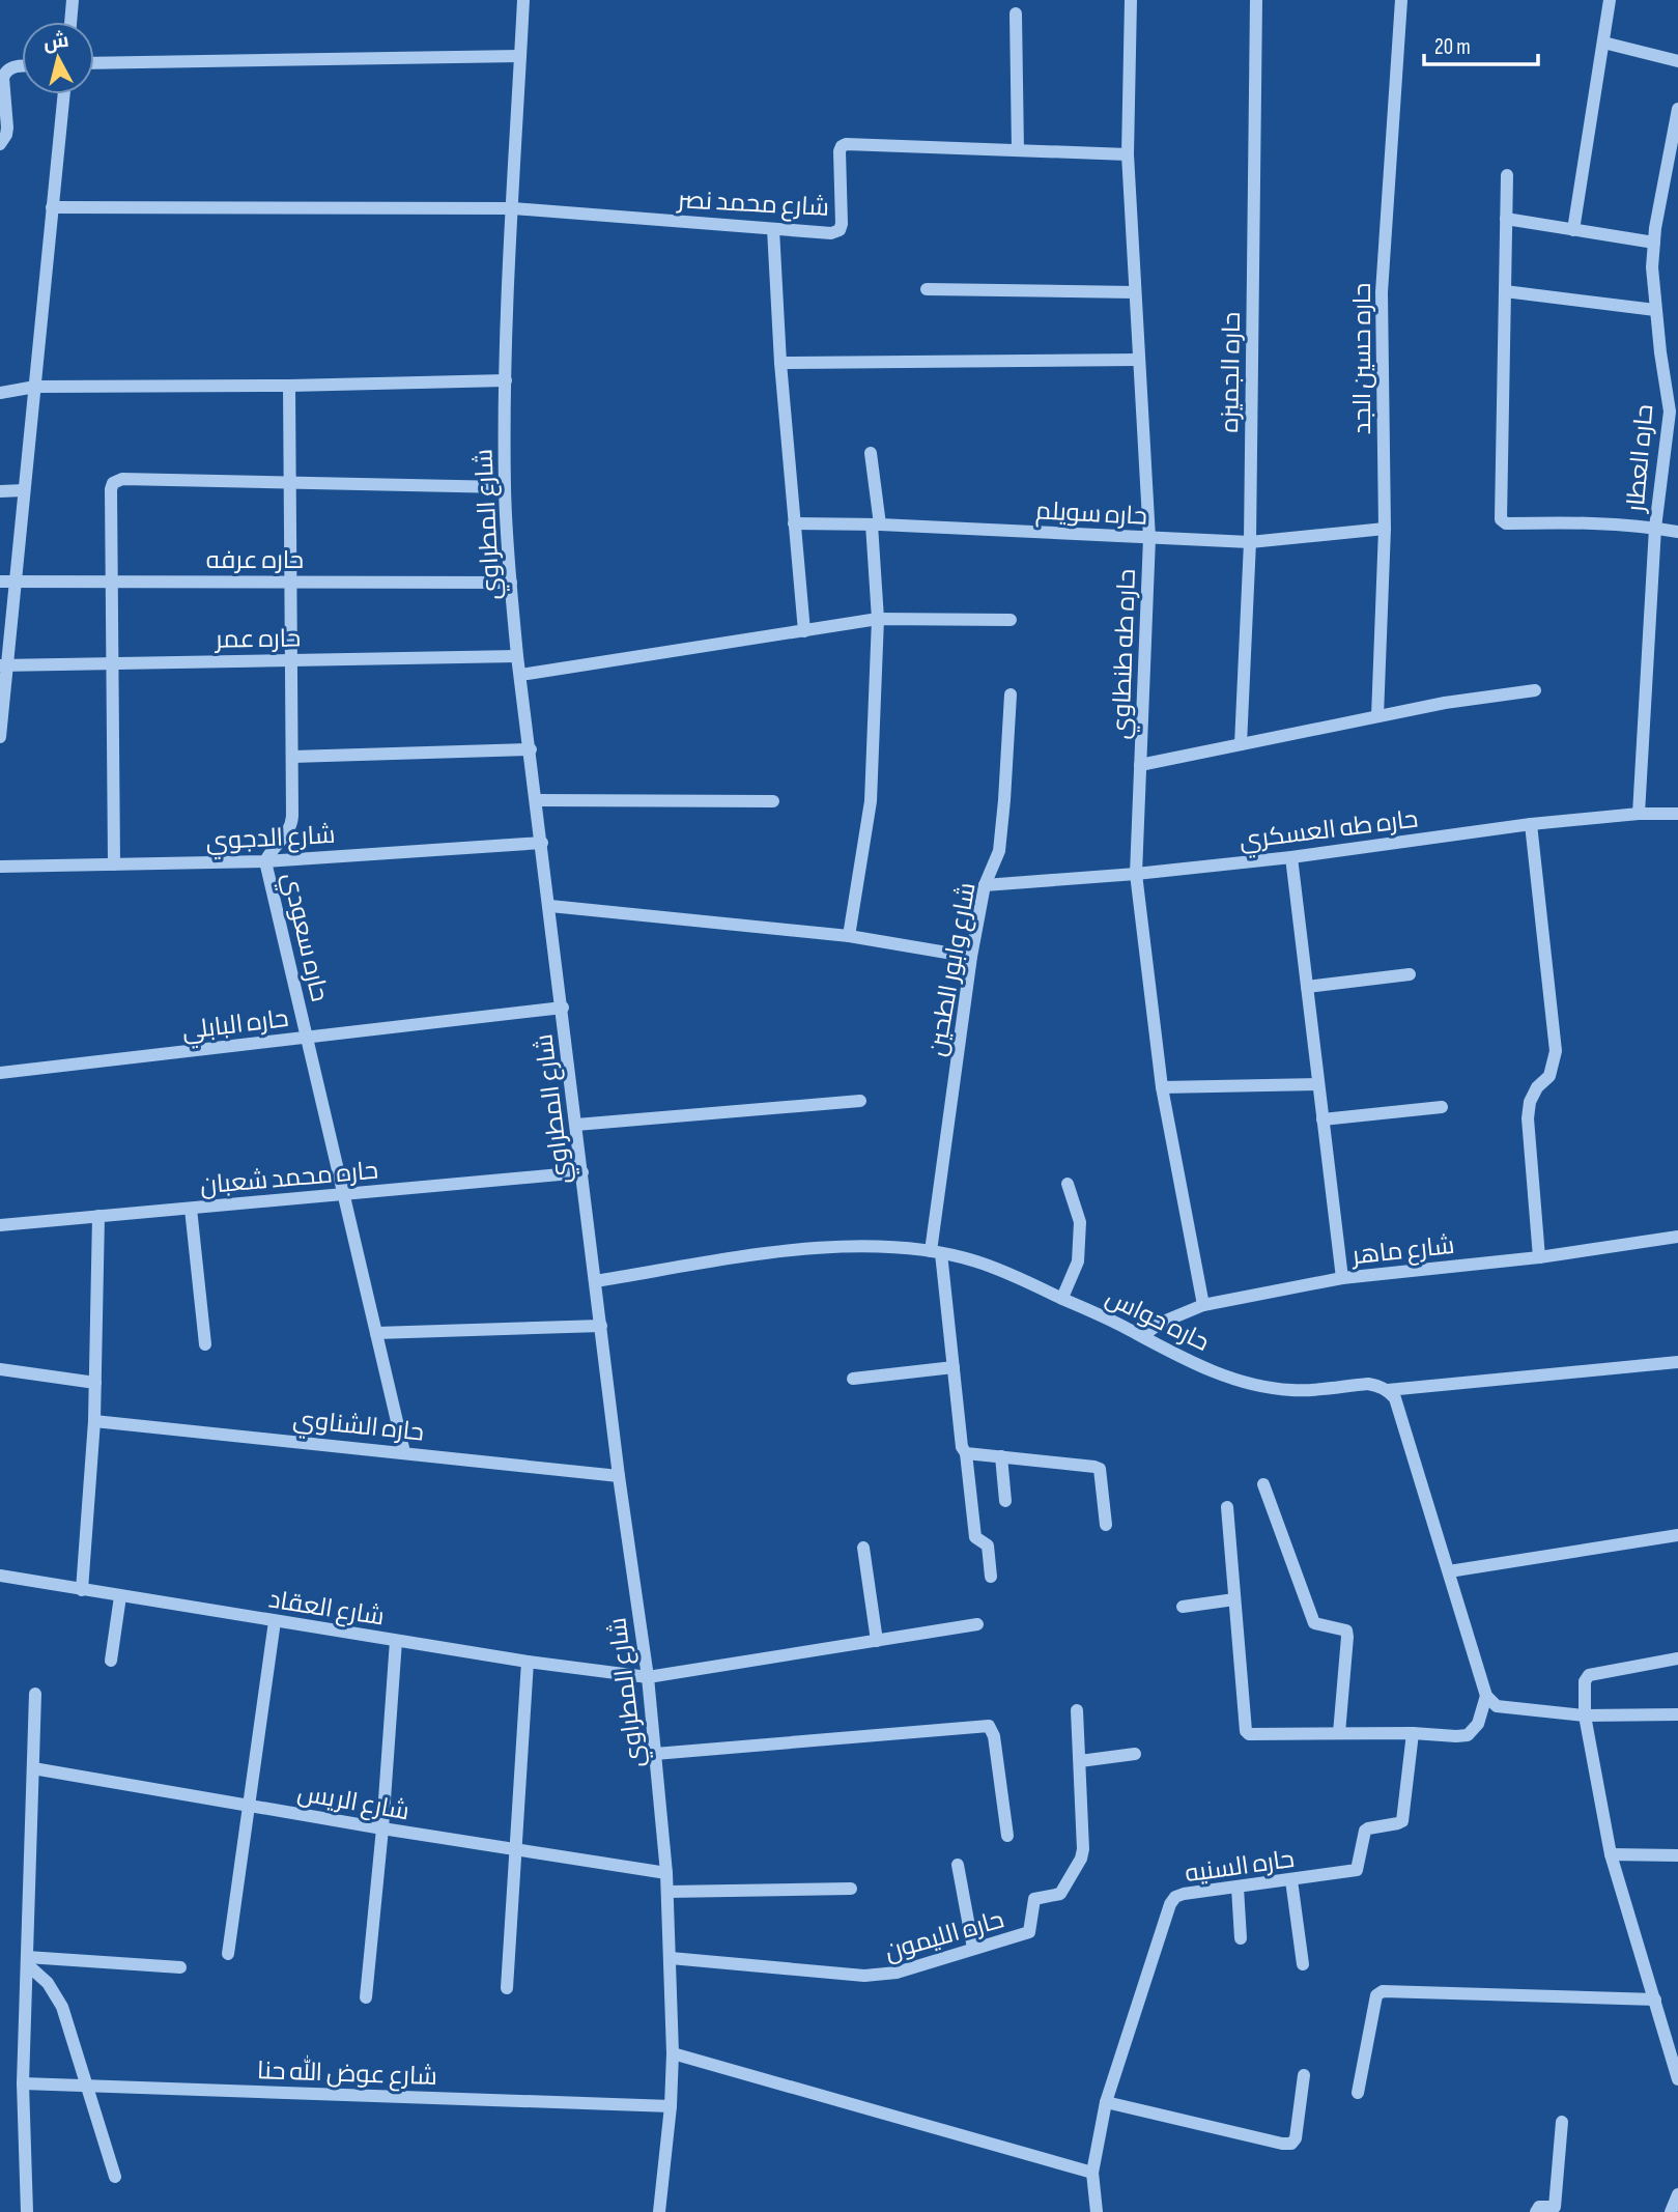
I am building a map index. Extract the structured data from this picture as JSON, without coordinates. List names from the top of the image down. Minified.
{"streets":{"street":["شارع محمد نصر","حاره حسين الجد","حاره الجميزه","حاره العطار","حاره سويلم","شارع المطراوي","حاره عرفه","حاره عمر","حاره طه طنطاوي","حاره طه العسكري","شارع الدجوي","حاره سعودي","شارع وابور الطحين","حاره البابلي","حاره محمد شعبان","شارع ماهر","حاره حواس","حاره الشناوي","شارع العقاد","شارع الريس","حاره السنيه","حاره الليمون","شارع عوض الله حنا"]},"crossings":[["شارع محمد نصر","شارع المطراوي"],["شارع محمد نصر","حاره طه طنطاوي"],["حاره حسين الجد","حاره سويلم"],["حاره الجميزه","حاره سويلم"],["حاره العطار","حاره طه العسكري"],["حاره سويلم","حاره طه طنطاوي"],["شارع المطراوي","حاره عرفه"],["شارع المطراوي","حاره عمر"],["شارع المطراوي","شارع الدجوي"],["شارع المطراوي","حاره البابلي"],["شارع المطراوي","حاره محمد شعبان"],["شارع المطراوي","حاره حواس"],["شارع المطراوي","حاره الشناوي"],["شارع المطراوي","شارع العقاد"],["شارع المطراوي","شارع الريس"],["شارع المطراوي","حاره الليمون"],["شارع المطراوي","شارع عوض الله حنا"],["حاره عرفه","حاره سعودي"],["حاره عمر","حاره سعودي"],["حاره طه طنطاوي","حاره طه العسكري"],["حاره طه طنطاوي","شارع ماهر"],["حاره طه العسكري","شارع وابور الطحين"],["شارع الدجوي","حاره سعودي"],["حاره سعودي","حاره البابلي"],["حاره سعودي","حاره محمد شعبان"],["حاره سعودي","حاره الشناوي"],["شارع وابور الطحين","حاره حواس"],["شارع ماهر","حاره حواس"]],"scale_bar":"20 m","north":"top"}
